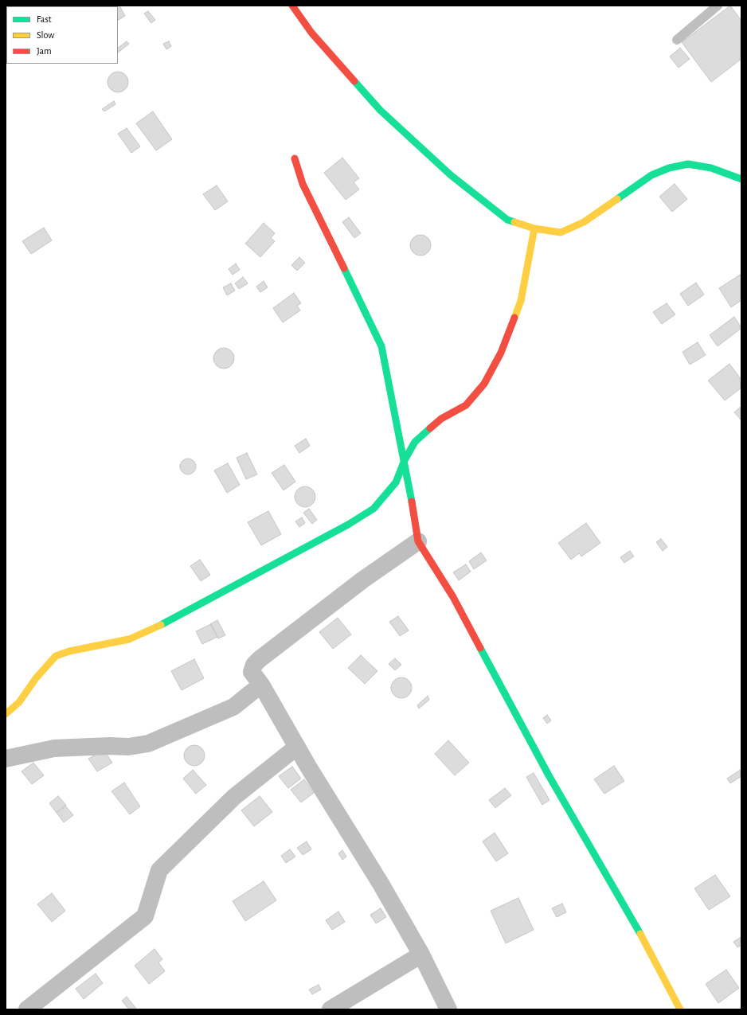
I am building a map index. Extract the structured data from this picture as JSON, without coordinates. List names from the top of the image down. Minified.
{"legend":["Fast","Slow","Jam"]}
